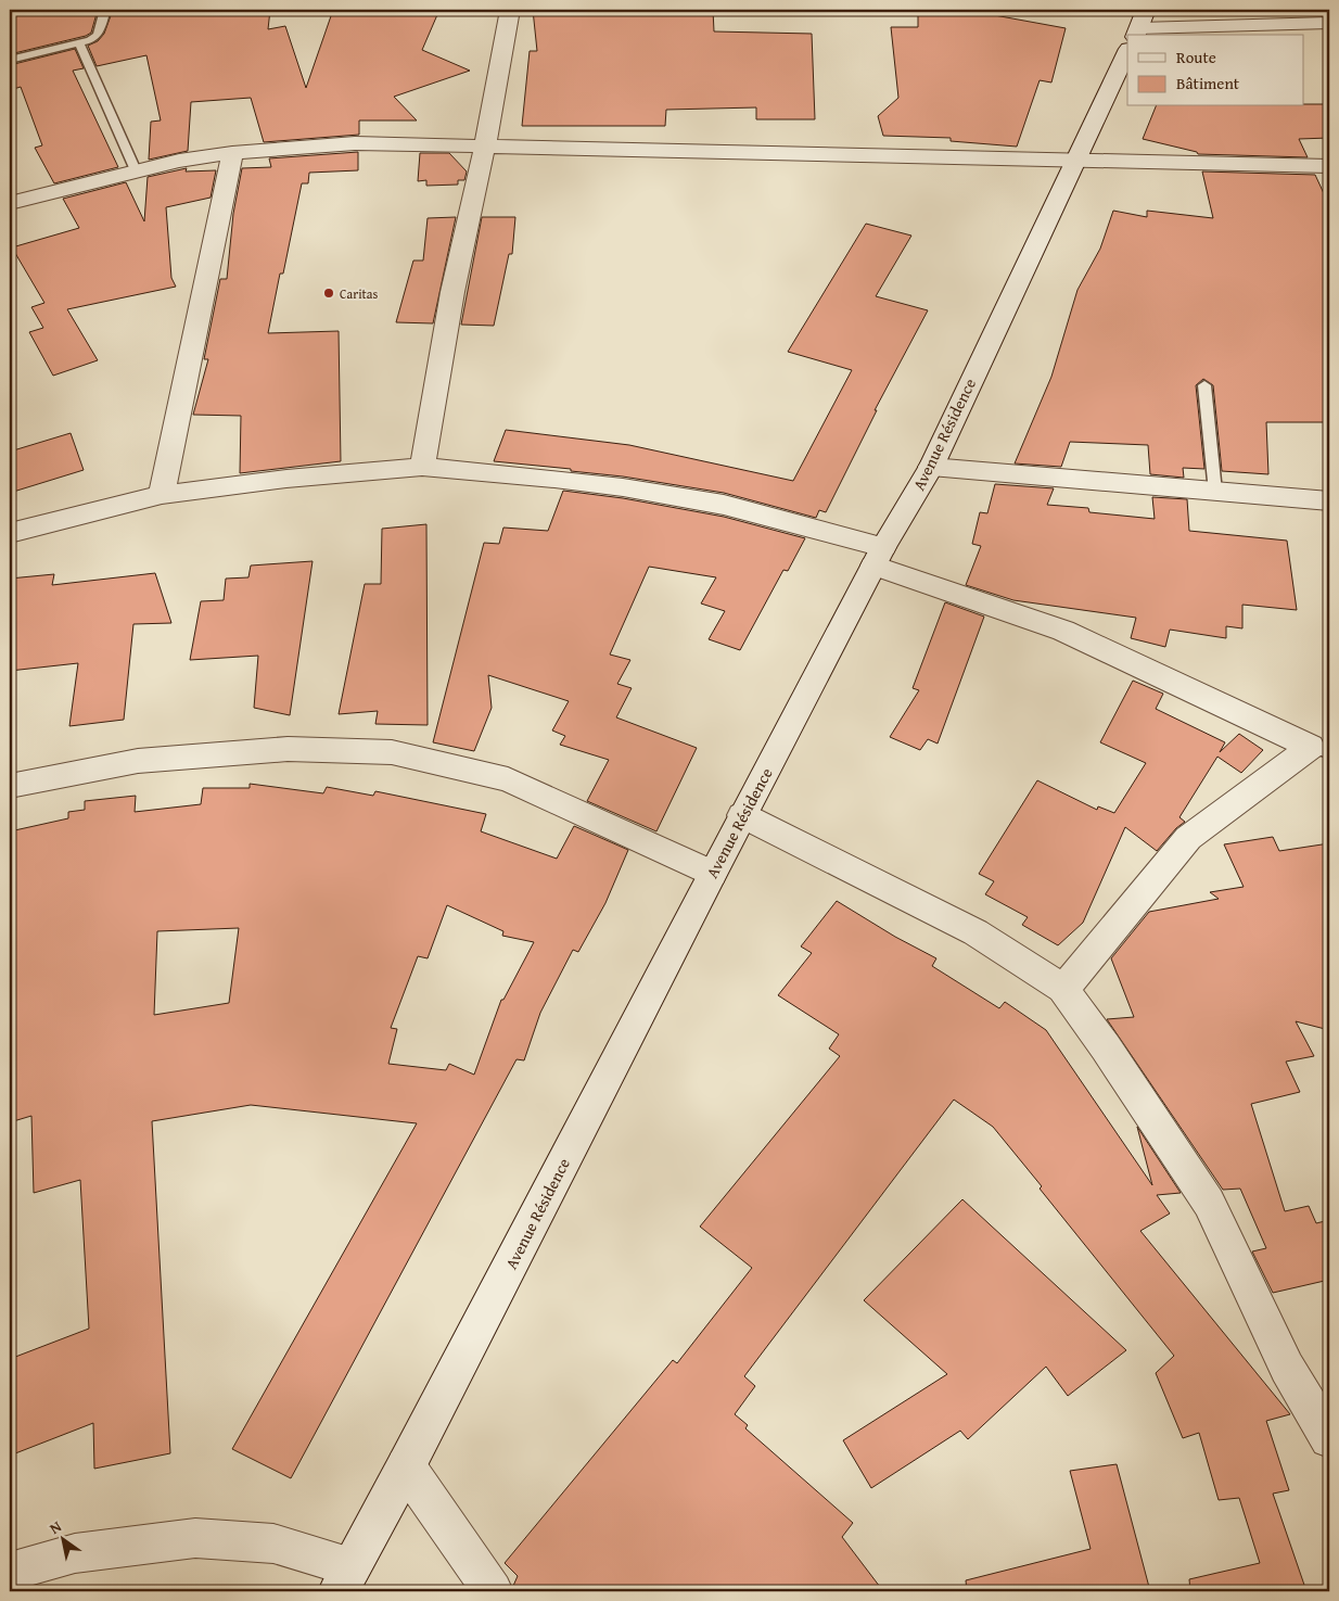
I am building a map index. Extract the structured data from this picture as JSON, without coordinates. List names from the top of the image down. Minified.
{"streets":{"street":["Avenue Résidence"]},"places":["Caritas"],"legend":["Route","Bâtiment"],"north":"top left"}
